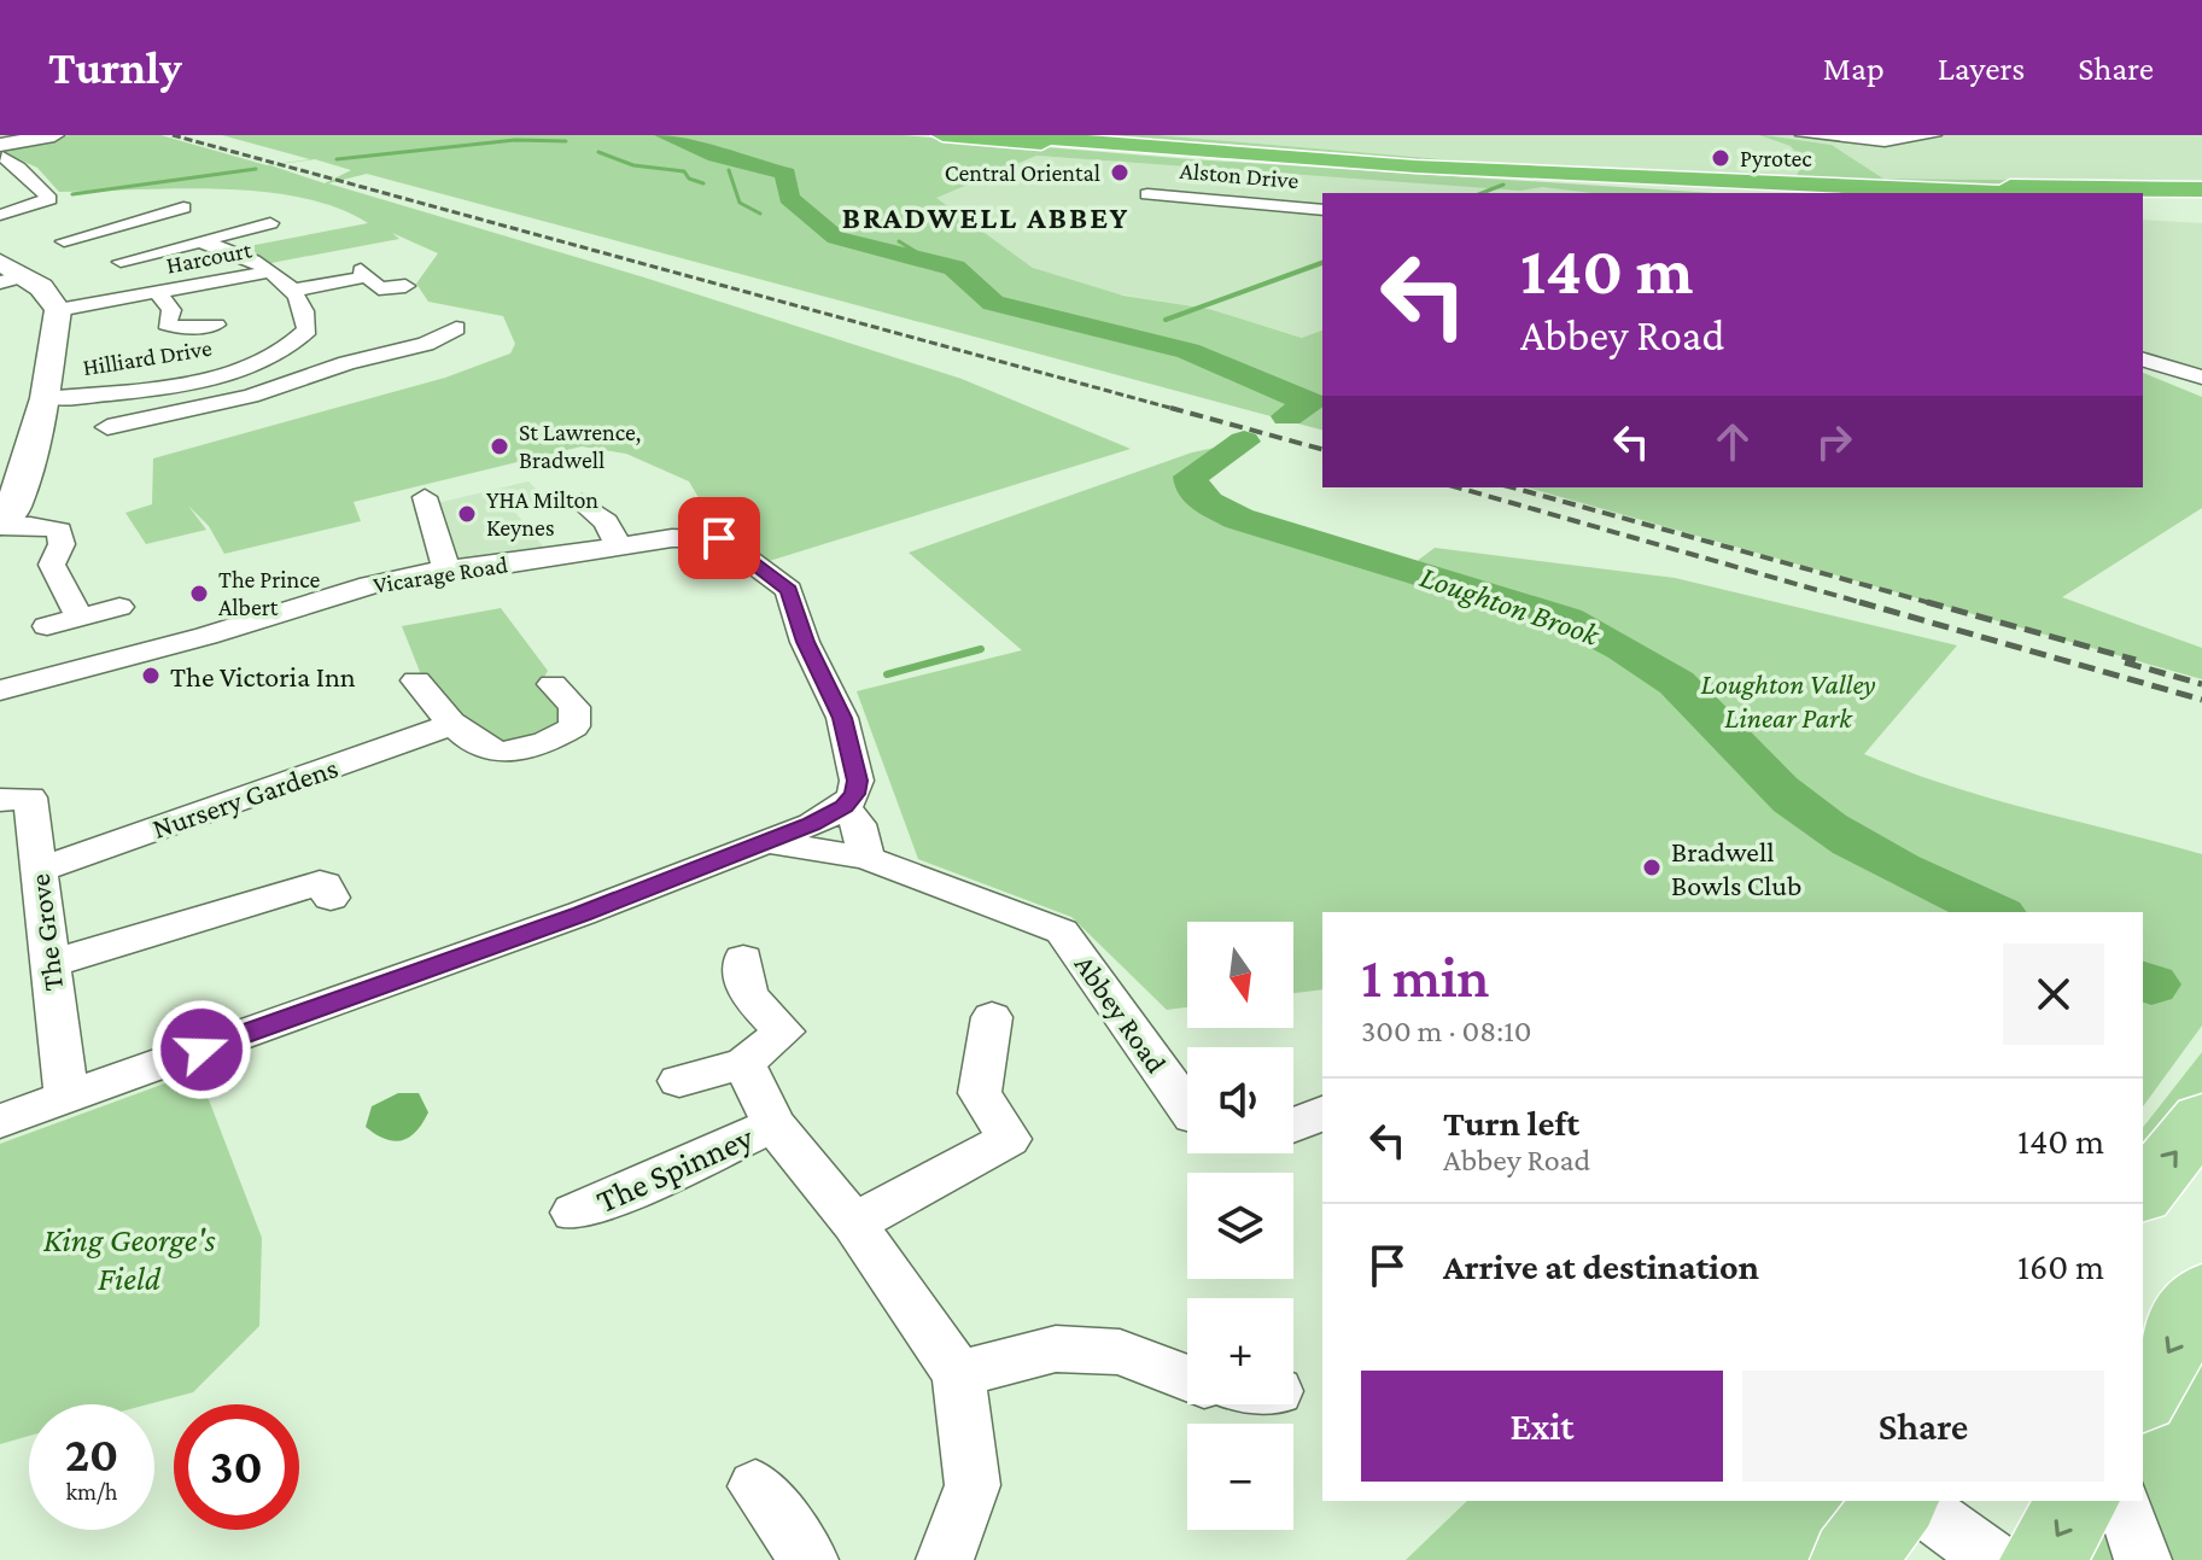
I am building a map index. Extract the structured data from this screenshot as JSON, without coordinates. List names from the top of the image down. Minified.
{"streets":{"street":["Alston Drive","Harcourt","Hilliard Drive","Vicarage Road","Nursery Gardens","The Grove","Abbey Road","The Spinney"]},"crossings":[["Nursery Gardens","The Grove"]],"districts":["BRADWELL ABBEY"],"water":["Loughton Brook"],"parks":["Loughton Valley Linear Park","King George's Field"],"places":["Pyrotec","Central Oriental","St Lawrence, Bradwell","YHA Milton Keynes","The Prince Albert","The Victoria Inn","Bradwell Bowls Club"],"north":"bottom","page":{"header":"Turnly","nav":["Map","Layers","Share"],"turn":["140 m","Abbey Road"],"heading":["1 min","300 m · 08:10"],"map_buttons":["+","−"],"list":[{"name":"Turn left","note":"Abbey Road","value":"140 m"},{"name":"Arrive at destination","value":"160 m"}],"buttons":["Exit","Share"],"speed":"20 km/h","limit":"30"}}
